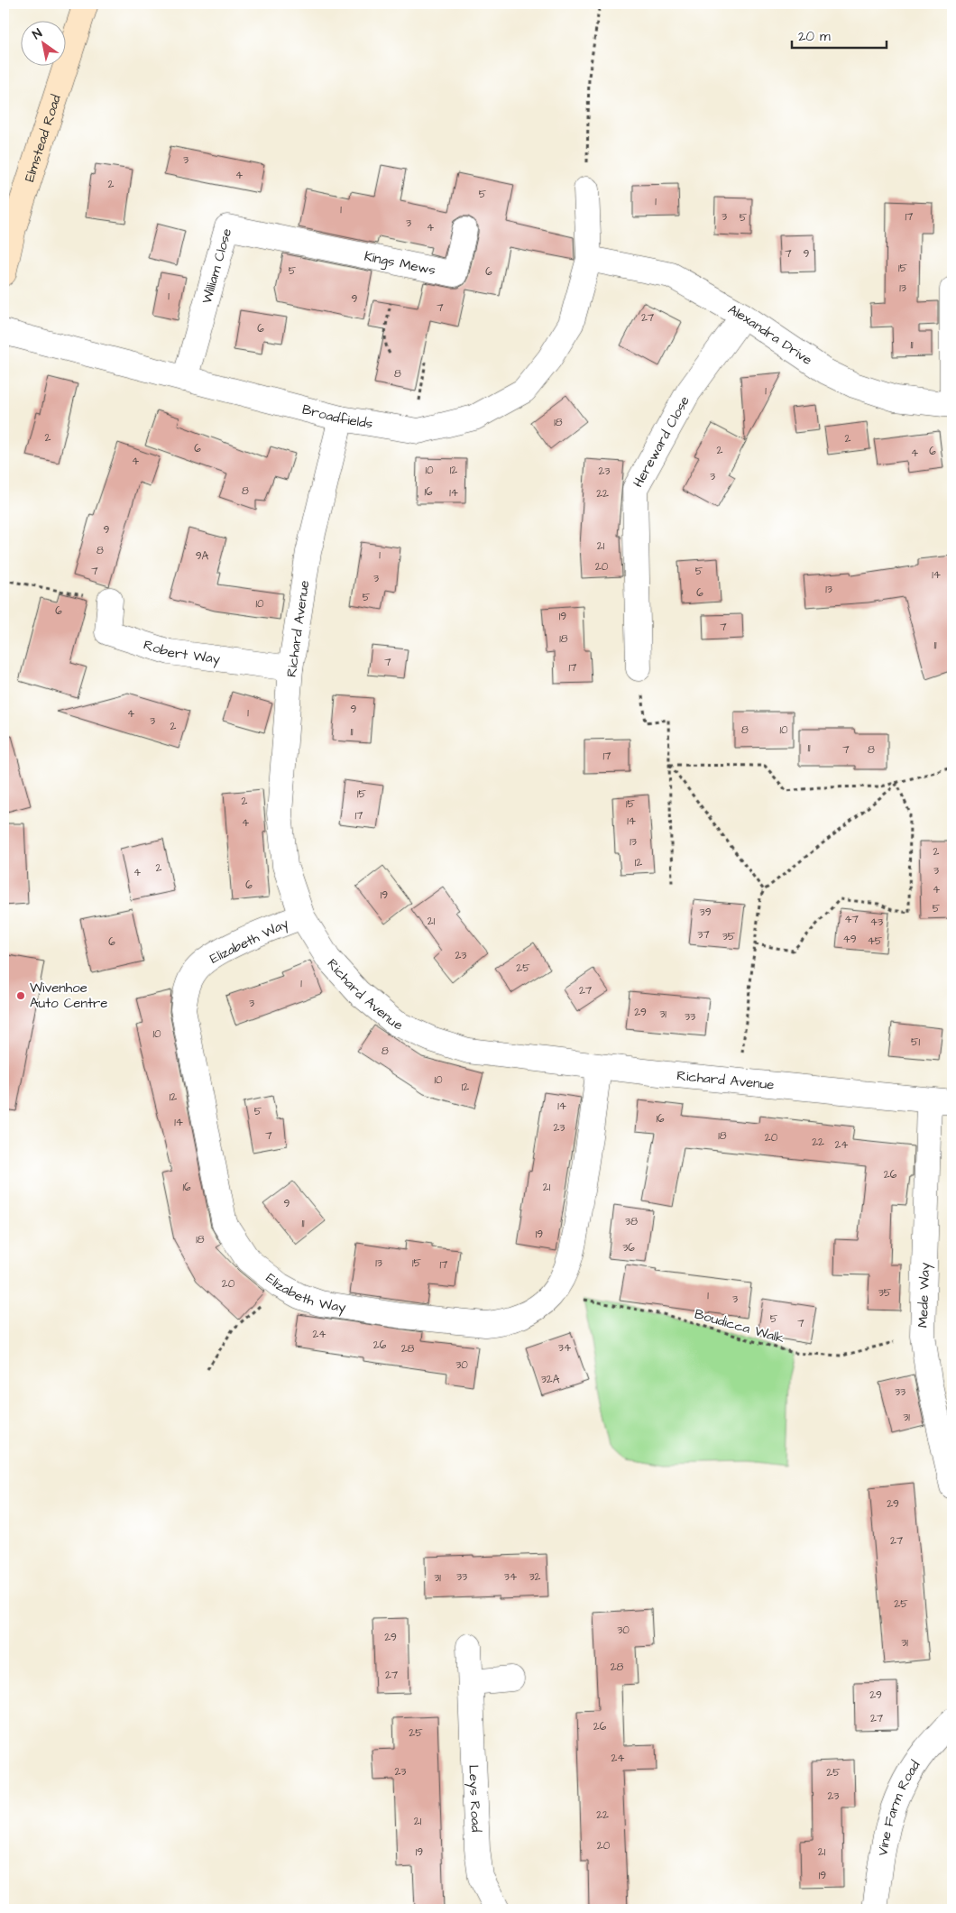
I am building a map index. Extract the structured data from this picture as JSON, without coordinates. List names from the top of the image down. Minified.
{"streets":{"street":["Elmstead Road","Kings Mews","William Close","Alexandra Drive","Broadfields","Hereward Close","Richard Avenue","Robert Way","Elizabeth Way","Mede Way","Leys Road","Vine Farm Road"],"path":["Boudicca Walk"]},"crossings":[["Kings Mews","William Close"],["William Close","Broadfields"],["Alexandra Drive","Broadfields"],["Alexandra Drive","Hereward Close"],["Broadfields","Richard Avenue"],["Richard Avenue","Robert Way"],["Richard Avenue","Elizabeth Way"],["Richard Avenue","Mede Way"],["Elizabeth Way","Boudicca Walk"],["Mede Way","Boudicca Walk"]],"places":["Wivenhoe Auto Centre"],"house_numbers":["3","4","2","5","1","1","3","17","5","3","4","7","9","15","5","6","13","1","9","7","27","6","11","8","1","18","2","2","6","2","6","4","4","10","12","23","3","8","16","14","22","9","21","8","1","9A","20","7","5","14","3","13","6","5","10","6","19","7","18","11","7","17","9","1","4","3","2","8","10","11","11","7","8","17","15","2","15","17","14","4","13","2","12","2","3","4","6","4","19","5","39","47","21","43","37","35","49","45","6","23","25","1","27","3","29","31","33","10","51","8","10","12","12","14","5","16","14","23","7","18","20","22","24","26","16","21","9","38","11","19","18","36","13","15","17","20","35","1","3","5","7","24","26","34","28","30","32A","33","31","29","27","33","34","32","31","25","30","29","31","28","27","29","27","26","25","24","23","25","23","22","21","20","19","21","19"],"scale_bar":"20 m","north":"top left"}
